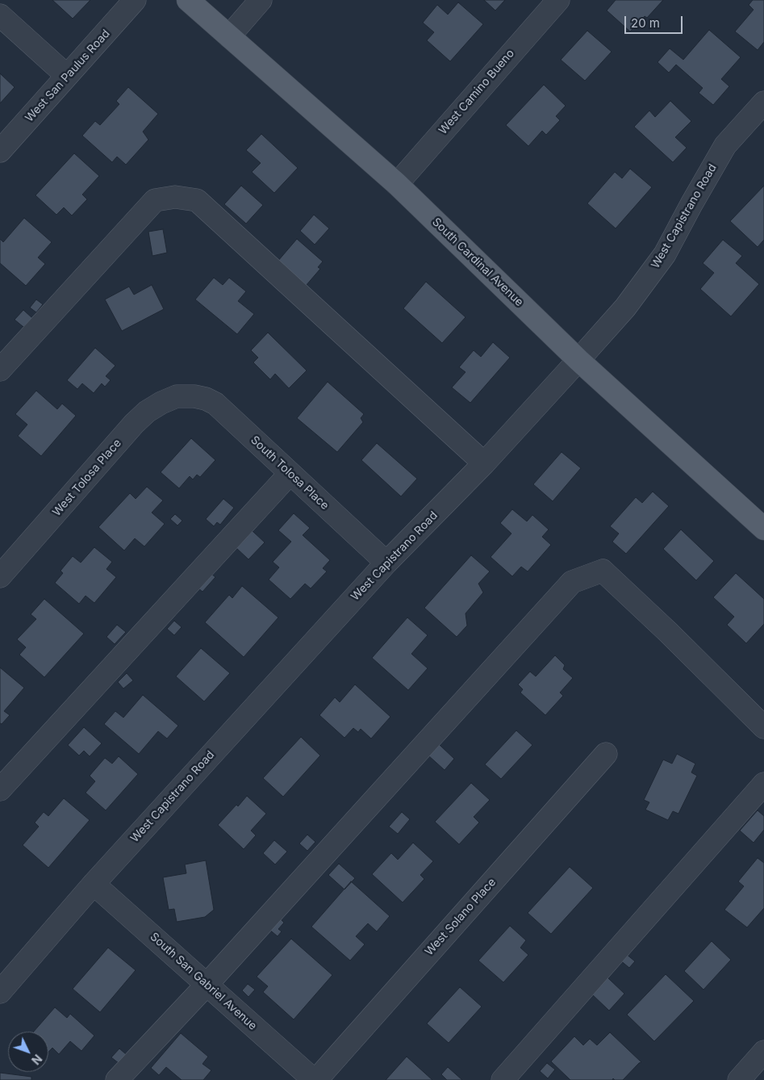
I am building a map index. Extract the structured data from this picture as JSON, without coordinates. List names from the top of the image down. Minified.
{"streets":{"main road":["South Cardinal Avenue"],"street":["West San Paulus Road","West Camino Bueno","West Capistrano Road","South Tolosa Place","West Tolosa Place","West Solano Place","South San Gabriel Avenue"]},"crossings":[["West Camino Bueno","South Cardinal Avenue"],["West Capistrano Road","South Cardinal Avenue"],["West Capistrano Road","South Tolosa Place"],["West Capistrano Road","South San Gabriel Avenue"],["South Tolosa Place","West Tolosa Place"],["West Solano Place","South San Gabriel Avenue"]],"scale_bar":"20 m","north":"bottom right"}
